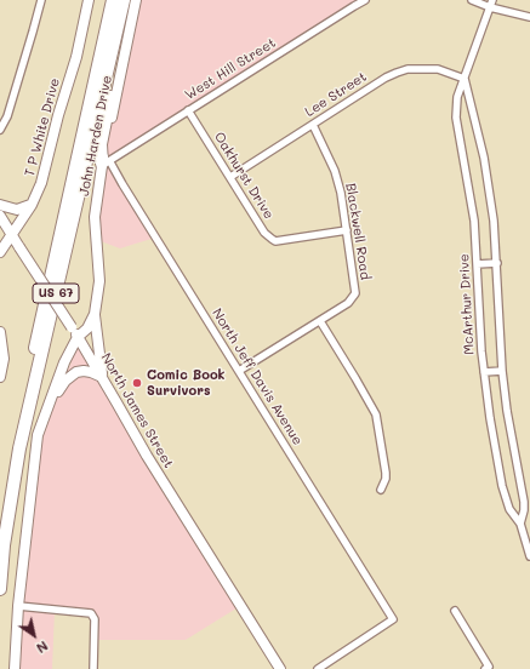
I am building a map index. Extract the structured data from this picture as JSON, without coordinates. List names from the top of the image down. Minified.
{"streets":{"highway":["US 67"],"main road":["T P White Drive","John Harden Drive","North James Street"],"street":["West Hill Street","Lee Street","Oakhurst Drive","Blackwell Road","McArthur Drive","North Jeff Davis Avenue"]},"crossings":[["West Hill Street","John Harden Drive"],["West Hill Street","Oakhurst Drive"],["West Hill Street","North Jeff Davis Avenue"],["Lee Street","Oakhurst Drive"],["Lee Street","Blackwell Road"],["Lee Street","McArthur Drive"],["T P White Drive","North James Street"],["John Harden Drive","North Jeff Davis Avenue"],["John Harden Drive","North James Street"],["Oakhurst Drive","Blackwell Road"],["Blackwell Road","North Jeff Davis Avenue"]],"places":["Comic Book Survivors"],"north":"bottom right"}
